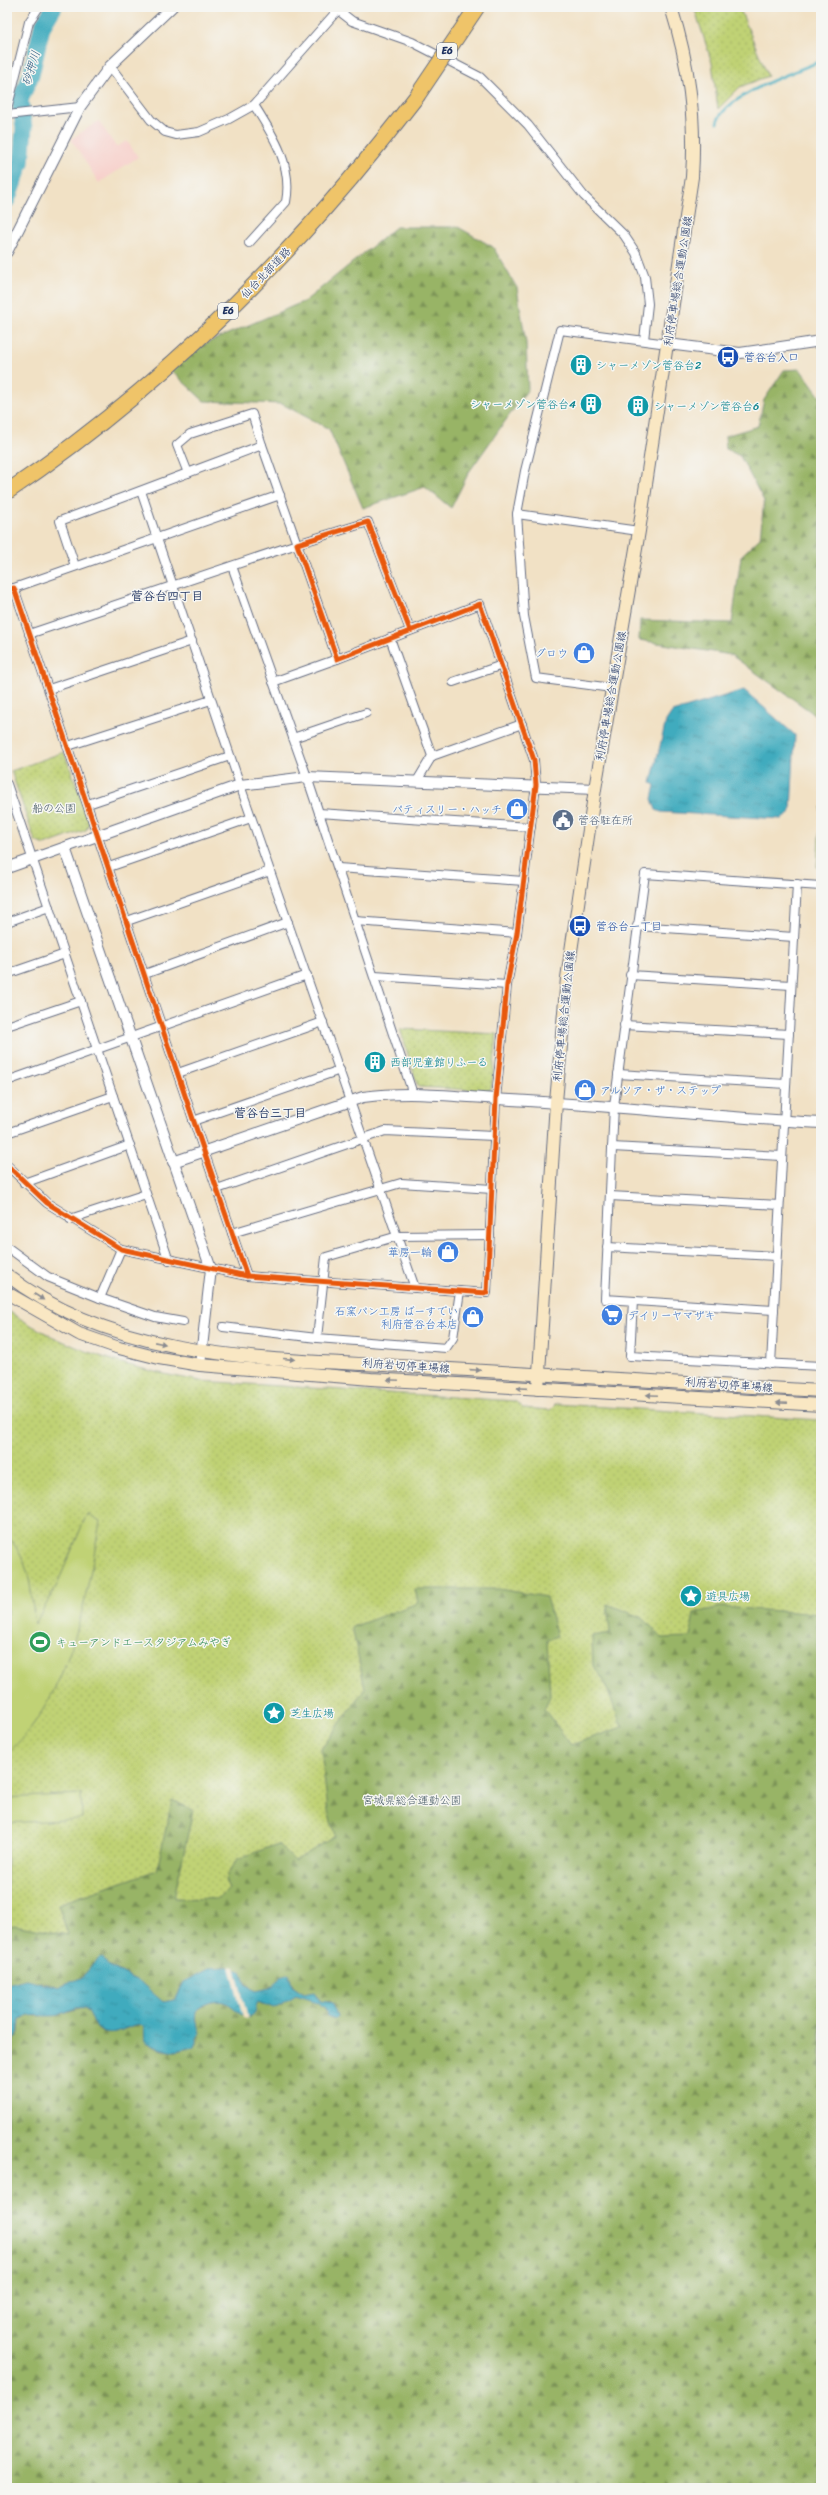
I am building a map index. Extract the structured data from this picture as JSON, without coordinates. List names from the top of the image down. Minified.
{"streets":{"highway":["E6","仙台北部道路"],"main road":["利府停車場総合運動公園線","利府岩切停車場線"]},"crossings":[["利府停車場総合運動公園線","利府岩切停車場線"]],"districts":["菅谷台四丁目","菅谷台三丁目"],"water":["砂押川"],"parks":["船の公園","宮城県総合運動公園"],"places":{"bus stop":["菅谷台入口","菅谷台一丁目"],"building":["シャーメゾン菅谷台2","シャーメゾン菅谷台4","シャーメゾン菅谷台6","西部児童館りふーる"],"shop":["グロウ","パティスリー・ハッチ","アルソア・ザ・ステップ","華房一輪","石窯パン工房 ばーすでい 利府菅谷台本店"],"public building":["菅谷駐在所"],"supermarket":["デイリーヤマザキ"],"place":["遊具広場","芝生広場"],"sports":["キューアンドエースタジアムみやぎ"]}}
